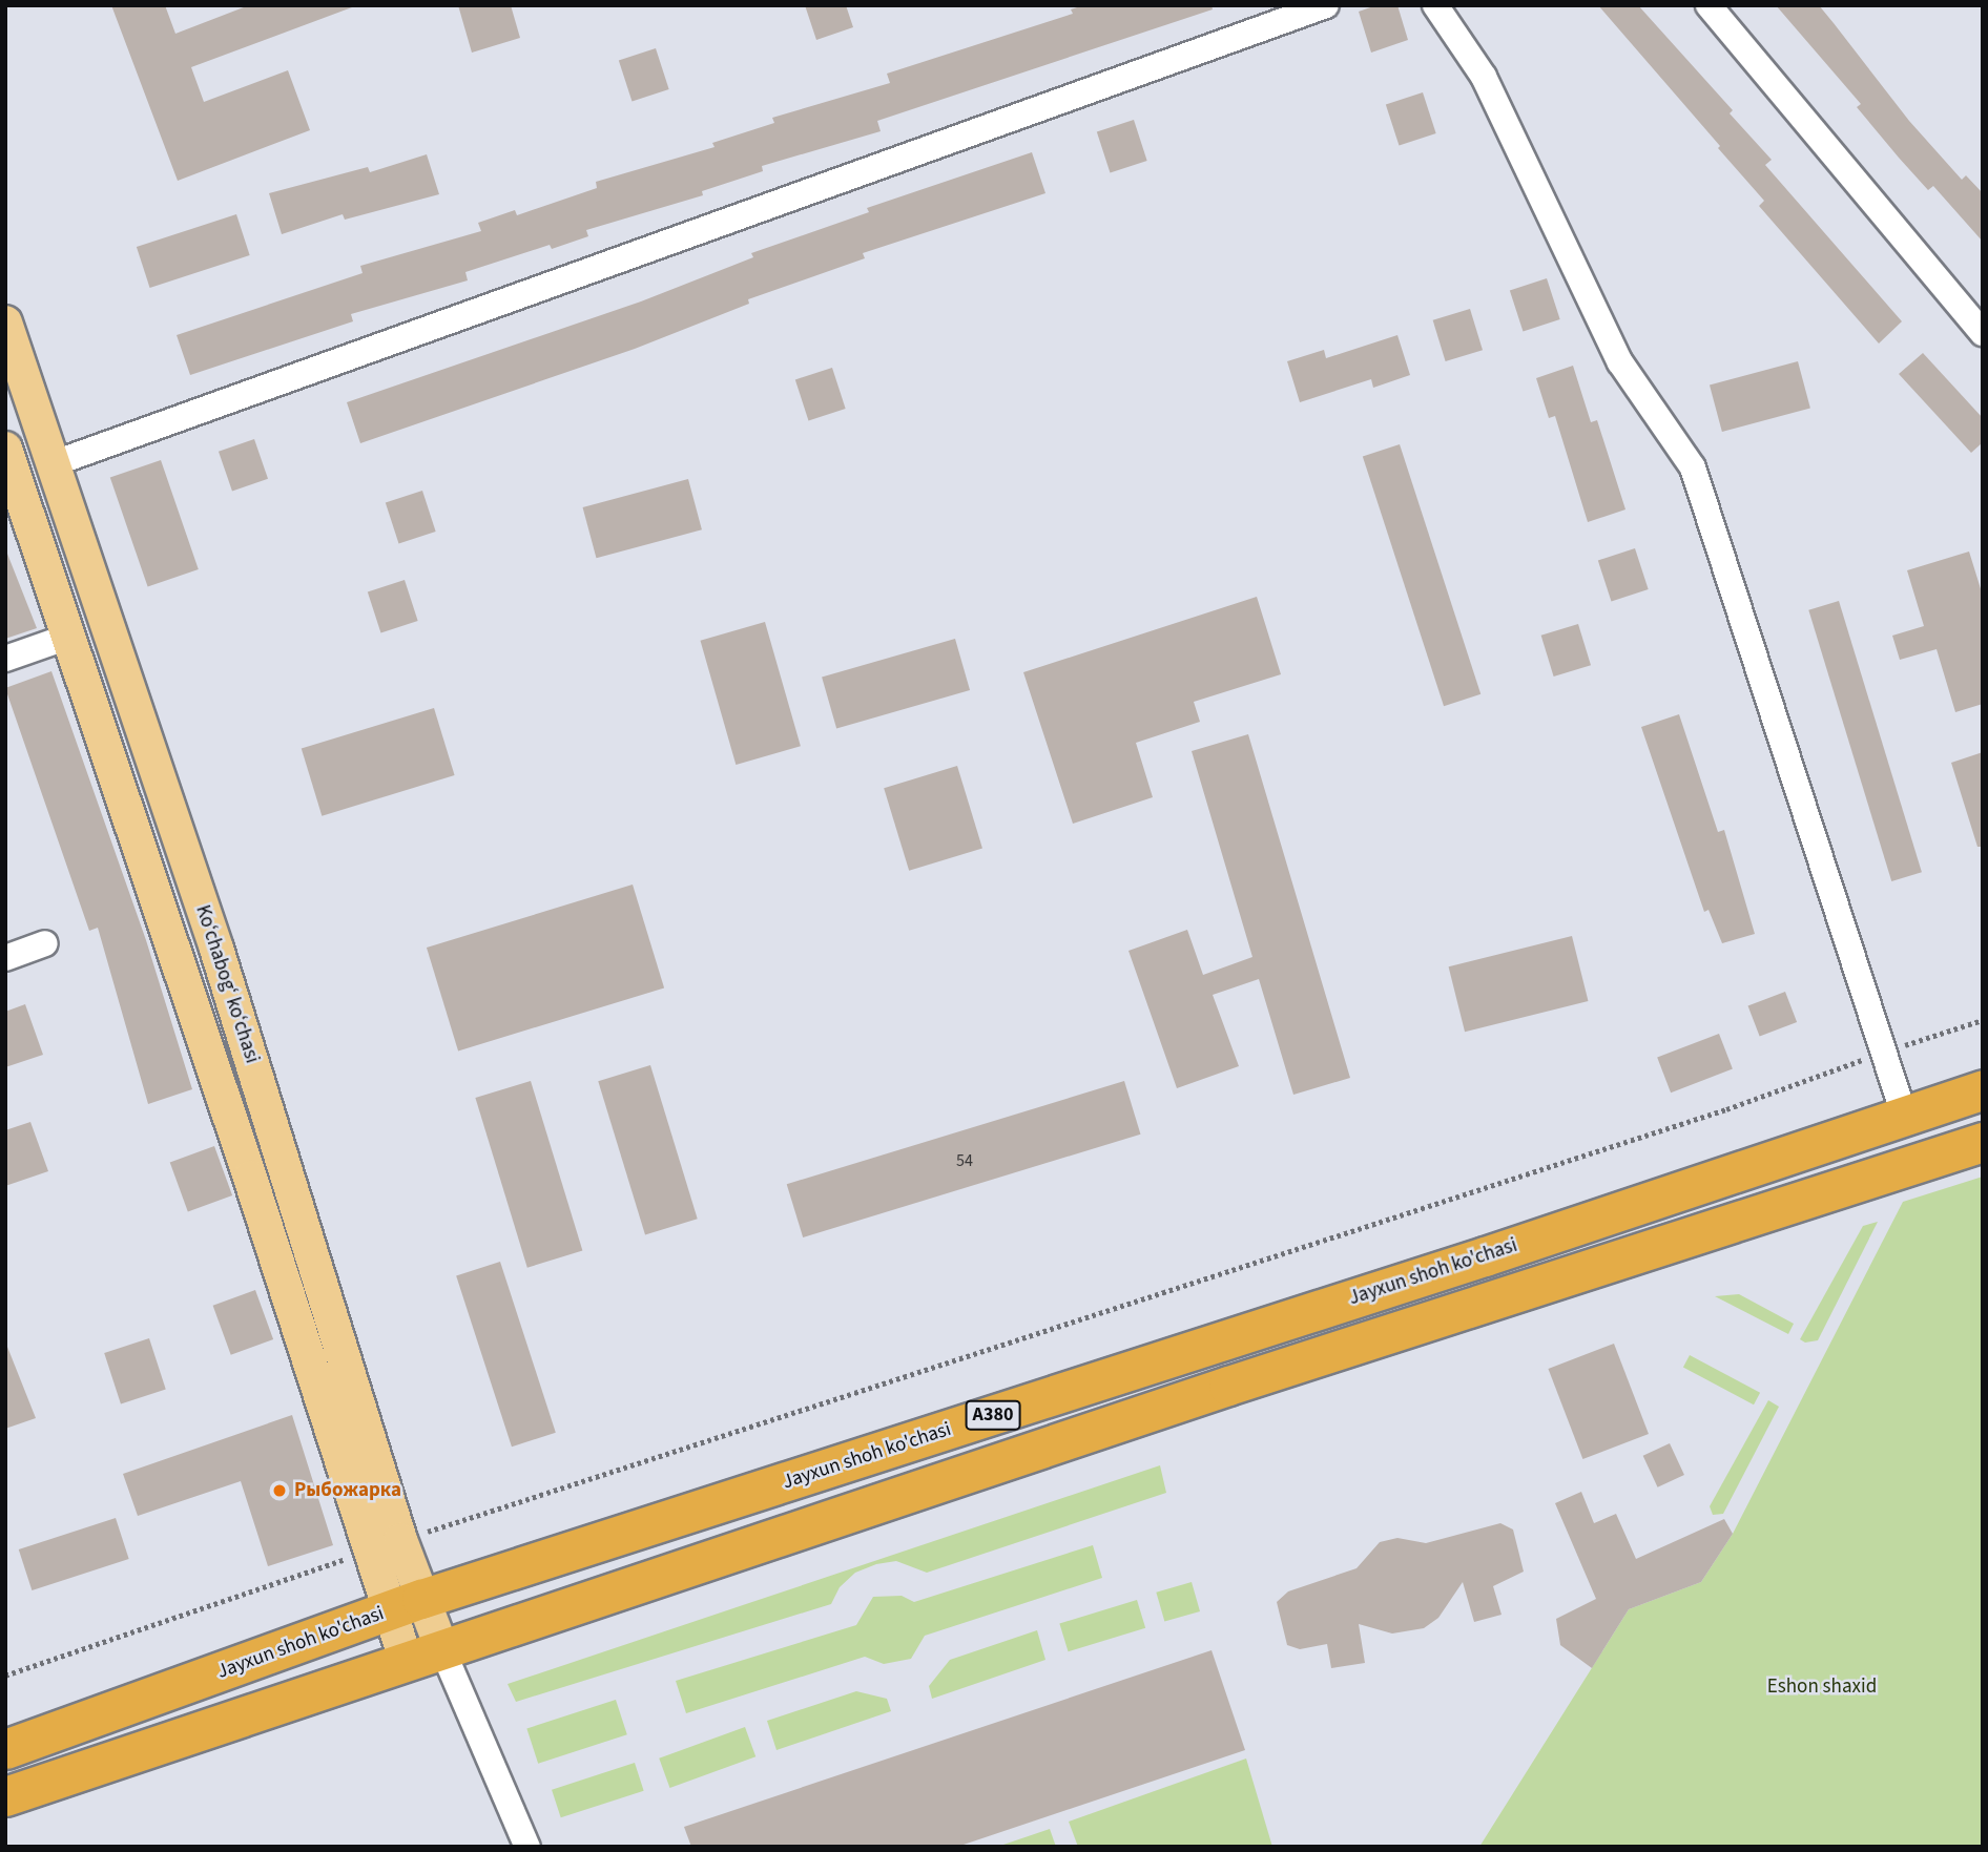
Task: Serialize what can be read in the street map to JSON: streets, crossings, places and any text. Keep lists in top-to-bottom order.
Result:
{
  "streets": {
    "highway": ["Jayxun shoh ko'chasi", "A380"],
    "main road": ["Ko‘chabog‘ ko‘chasi"]
  },
  "crossings": [
    ["Ko‘chabog‘ ko‘chasi", "Jayxun shoh ko'chasi"],
    ["Ko‘chabog‘ ko‘chasi", "A380"]
  ],
  "parks": ["Eshon shaxid"],
  "places": ["Рыбожарка"],
  "house_numbers": ["54"]
}
